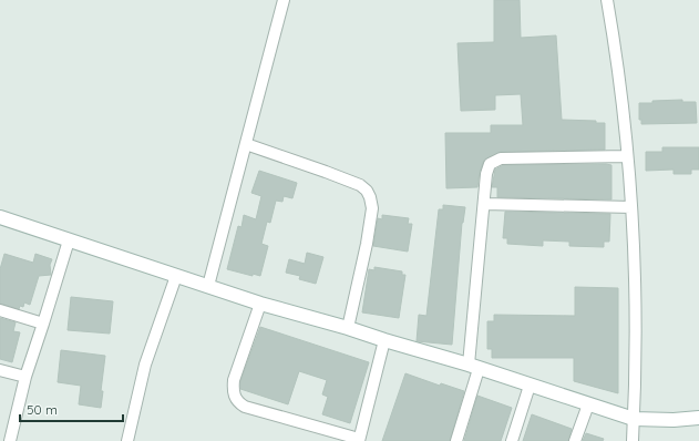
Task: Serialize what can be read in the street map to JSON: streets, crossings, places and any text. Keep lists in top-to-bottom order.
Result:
{
  "scale_bar": "50 m"
}
